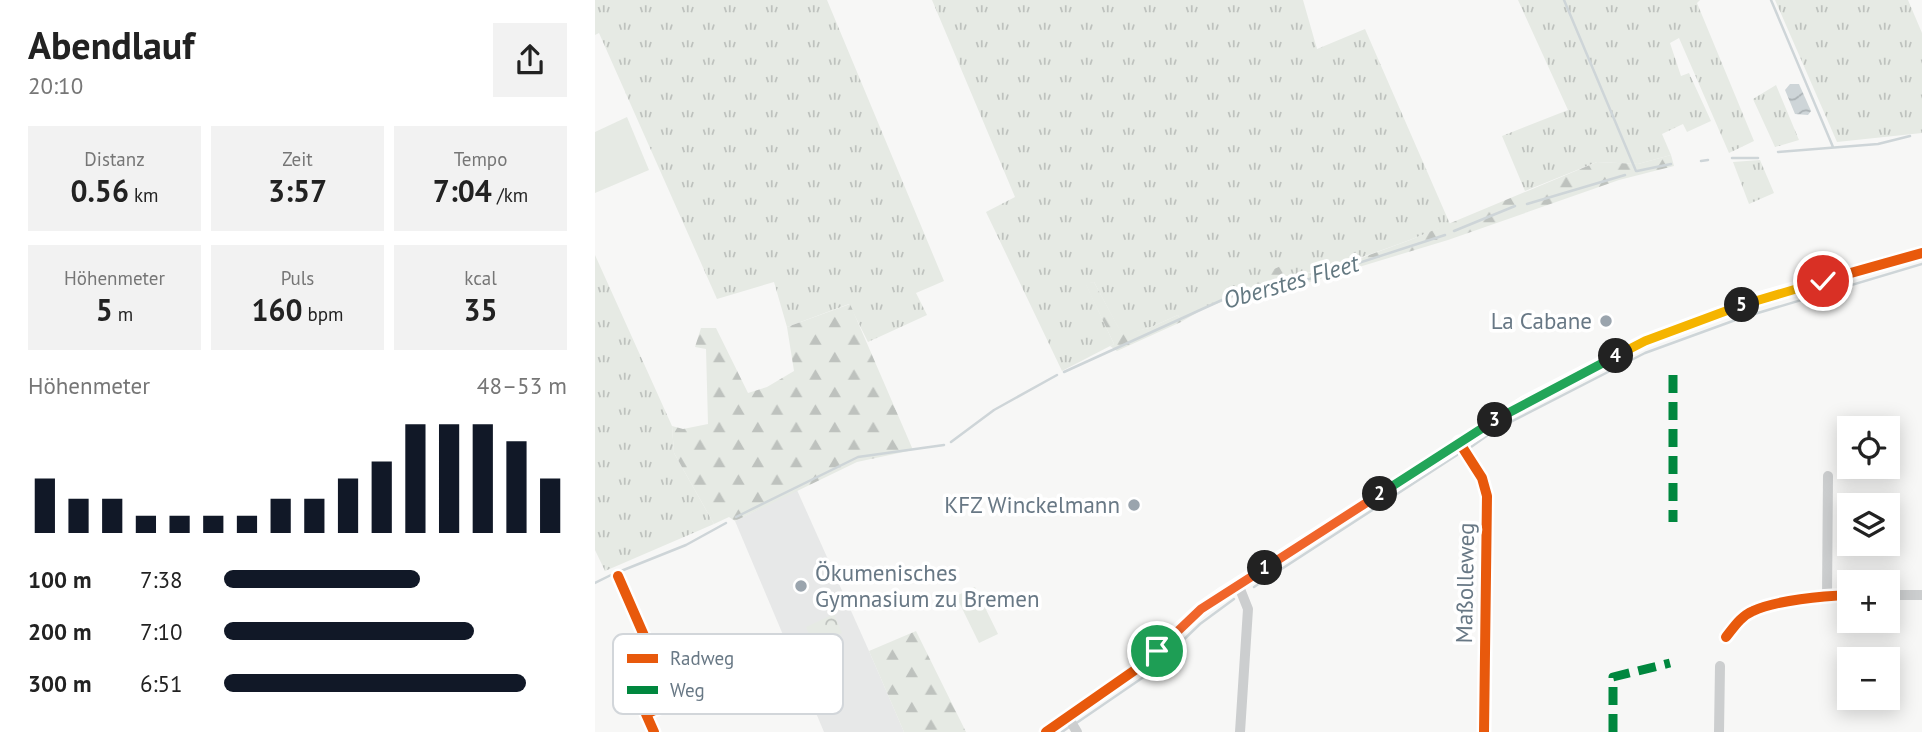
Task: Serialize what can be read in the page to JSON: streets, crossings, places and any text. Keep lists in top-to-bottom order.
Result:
{
  "streets": {
    "street": ["Maßolleweg"]
  },
  "water": ["Oberstes Fleet"],
  "places": ["La Cabane", "KFZ Winckelmann", "Ökumenisches Gymnasium zu Bremen"],
  "legend": ["Radweg", "Weg"],
  "page": {
    "heading": ["Abendlauf", "20:10"],
    "stats": [
      ["Distanz", "0.56 km"],
      ["Zeit", "3:57"],
      ["Tempo", "7:04 /km"],
      ["Höhenmeter", "5 m"],
      ["Puls", "160 bpm"],
      ["kcal", "35"]
    ],
    "pins": [
      "5",
      "4",
      "3",
      "2",
      "1"
    ],
    "chart": ["Höhenmeter", "48–53 m"],
    "map_buttons": ["+", "−"],
    "list": [
      {
        "name": "100 m",
        "note": "7:38"
      },
      {
        "name": "200 m",
        "note": "7:10"
      },
      {
        "name": "300 m",
        "note": "6:51"
      }
    ]
  }
}
